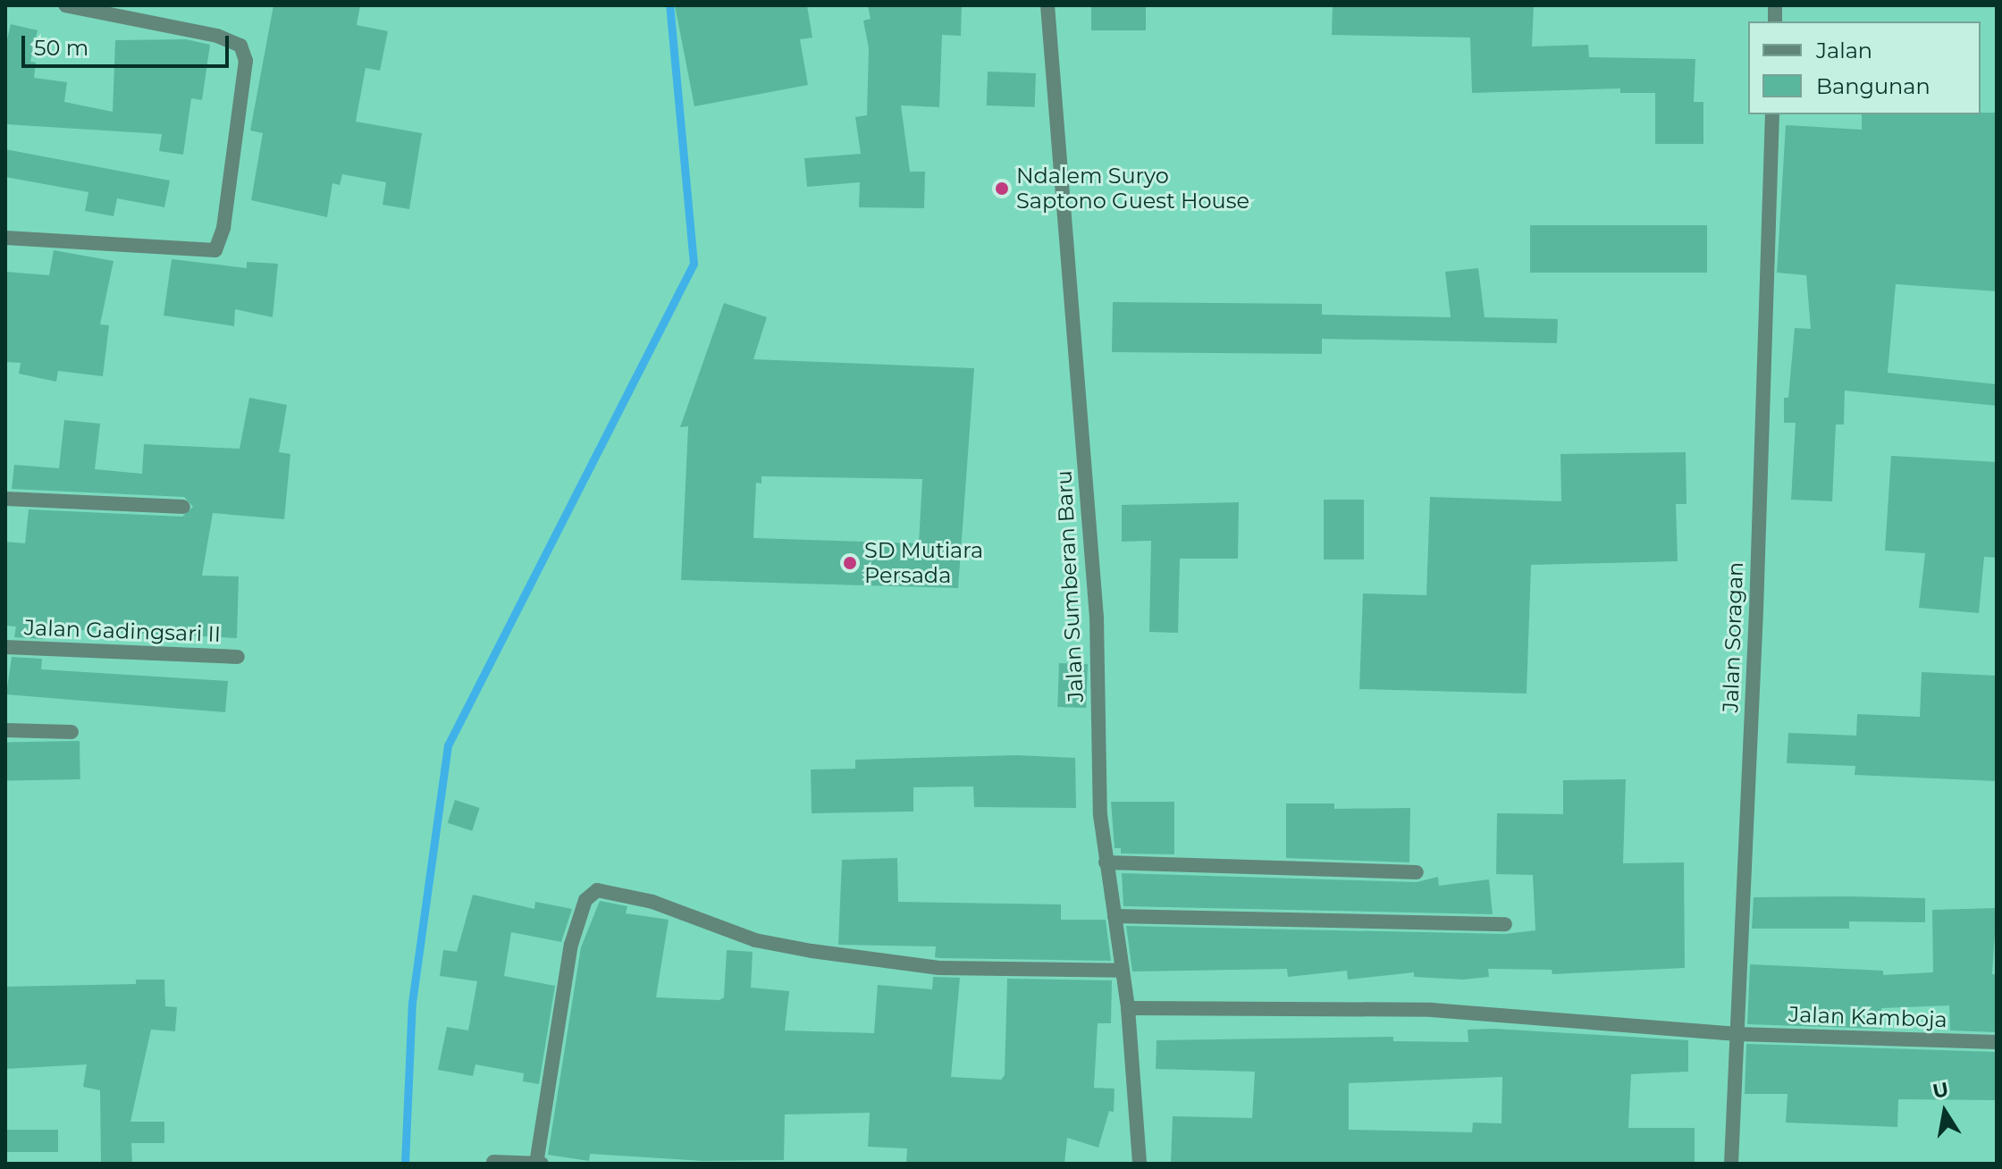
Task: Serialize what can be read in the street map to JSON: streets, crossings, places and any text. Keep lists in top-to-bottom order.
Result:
{
  "streets": {
    "street": [
      "Jalan Sumberan Baru",
      "Jalan Gadingsari II",
      "Jalan Soragan",
      "Jalan Kamboja"
    ]
  },
  "crossings": [
    ["Jalan Sumberan Baru", "Jalan Kamboja"],
    ["Jalan Soragan", "Jalan Kamboja"]
  ],
  "places": ["Ndalem Suryo Saptono Guest House", "SD Mutiara Persada"],
  "legend": ["Jalan", "Bangunan"],
  "scale_bar": "50 m",
  "north": "top"
}
